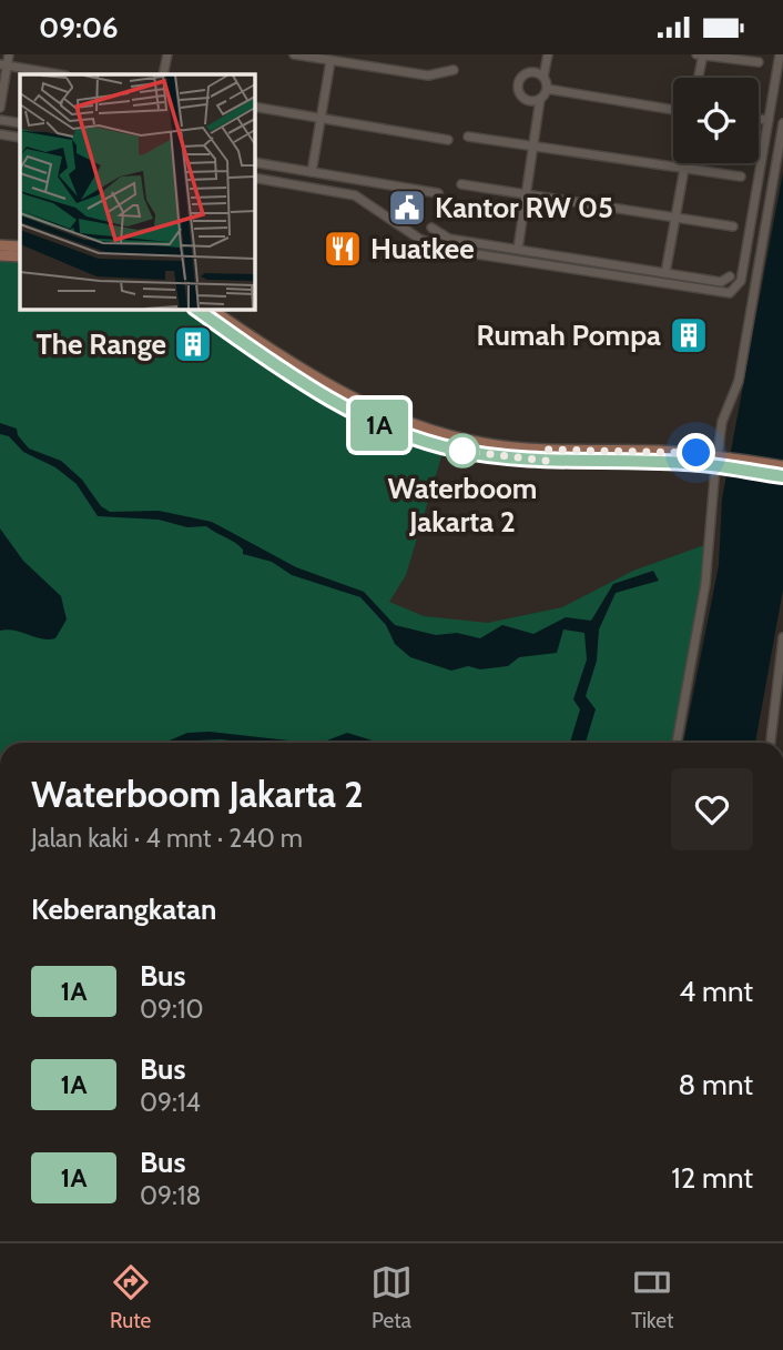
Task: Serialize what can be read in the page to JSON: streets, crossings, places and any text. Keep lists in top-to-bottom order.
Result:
{
  "places": {
    "public building": ["Kantor RW 05"],
    "restaurant": ["Huatkee"],
    "building": ["Rumah Pompa", "The Range"],
    "other": ["Waterboom Jakarta 2"]
  },
  "lines": ["bus line 1A"],
  "page": {
    "status": "09:06",
    "on_map": "1A",
    "heading": [
      ["Waterboom Jakarta 2", "Jalan kaki · 4 mnt · 240 m"],
      "Keberangkatan"
    ],
    "list": [
      {
        "mark": "1A",
        "name": "Bus",
        "note": "09:10",
        "value": "4 mnt"
      },
      {
        "mark": "1A",
        "name": "Bus",
        "note": "09:14",
        "value": "8 mnt"
      },
      {
        "mark": "1A",
        "name": "Bus",
        "note": "09:18",
        "value": "12 mnt"
      }
    ],
    "tabs": ["Rute", "Peta", "Tiket"]
  }
}
